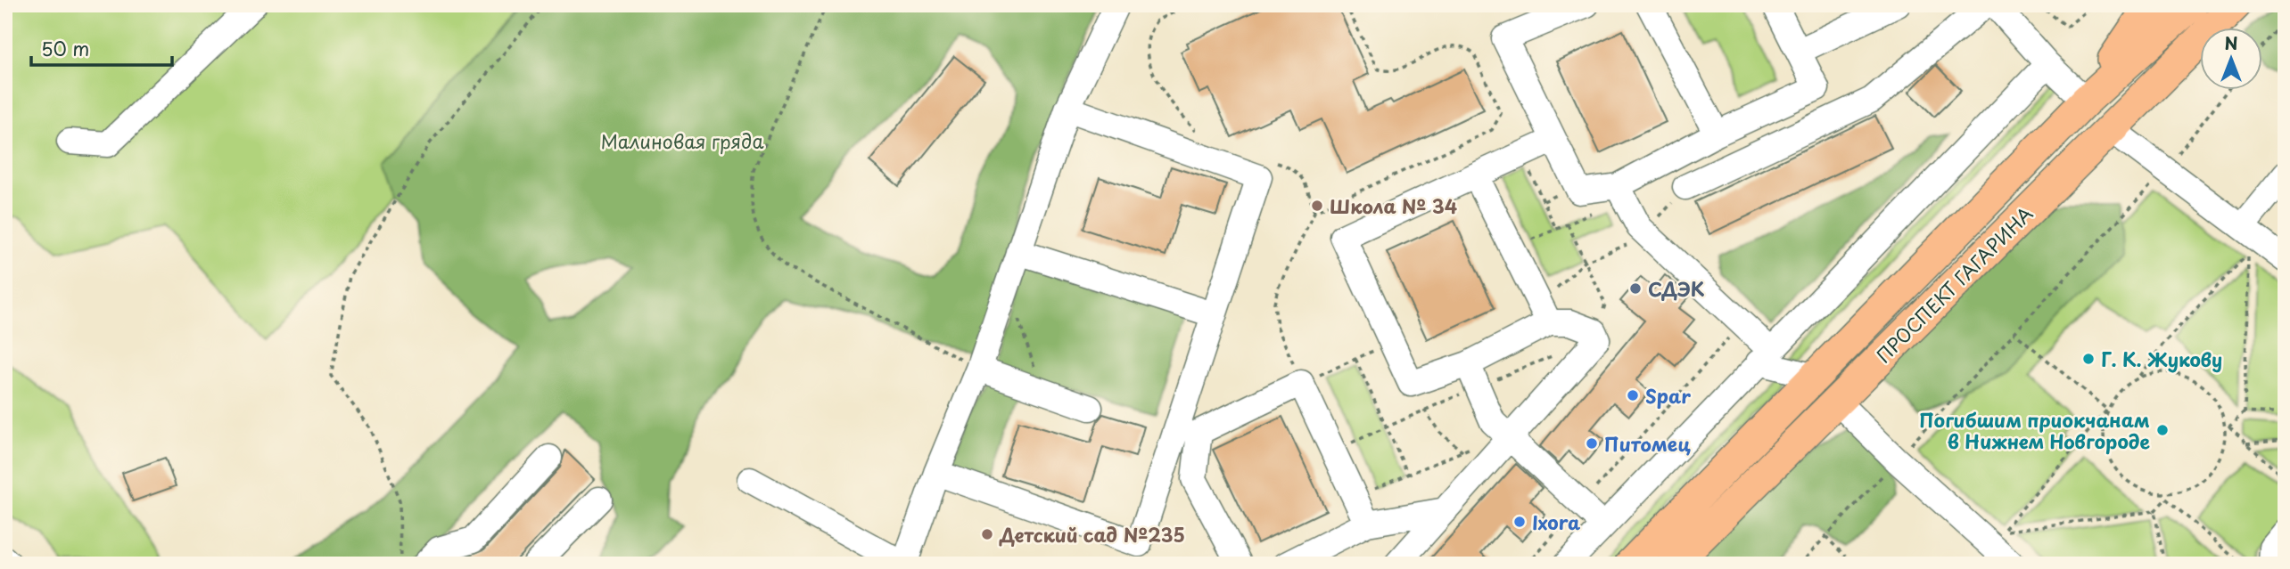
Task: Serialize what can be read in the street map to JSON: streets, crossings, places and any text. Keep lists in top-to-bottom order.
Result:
{
  "streets": {
    "main road": ["ПРОСПЕКТ ГАГАРИНА"]
  },
  "parks": ["Малиновая гряда"],
  "places": [
    "Школа № 34",
    "СДЭК",
    "Г. К. Жукову",
    "Spar",
    "Погибшим приокчанам в Нижнем Новгороде",
    "Питомец",
    "Ixora",
    "Детский сад №235"
  ],
  "scale_bar": "50 m",
  "north": "top"
}
